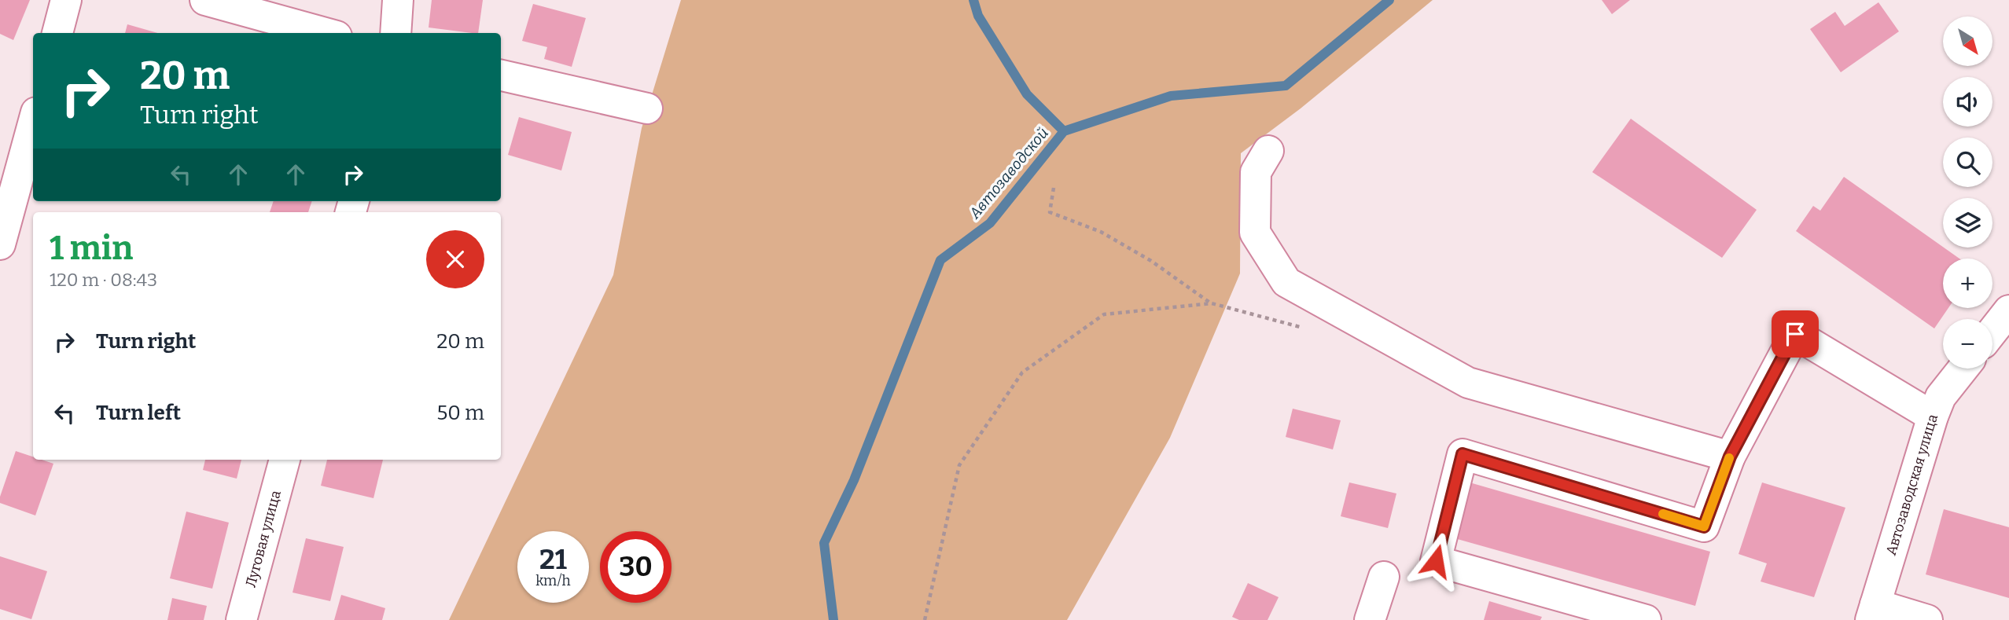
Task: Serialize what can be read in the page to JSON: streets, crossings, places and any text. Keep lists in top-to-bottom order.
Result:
{
  "streets": {
    "street": ["Автозаводская улица", "Луговая улица"]
  },
  "water": ["Автозаводской"],
  "north": "bottom right",
  "page": {
    "map_buttons": ["+", "−"],
    "turn": ["20 m", "Turn right"],
    "heading": ["1 min", "120 m · 08:43"],
    "list": [
      {
        "name": "Turn right",
        "value": "20 m"
      },
      {
        "name": "Turn left",
        "value": "50 m"
      }
    ],
    "speed": "21 km/h",
    "limit": "30"
  }
}
